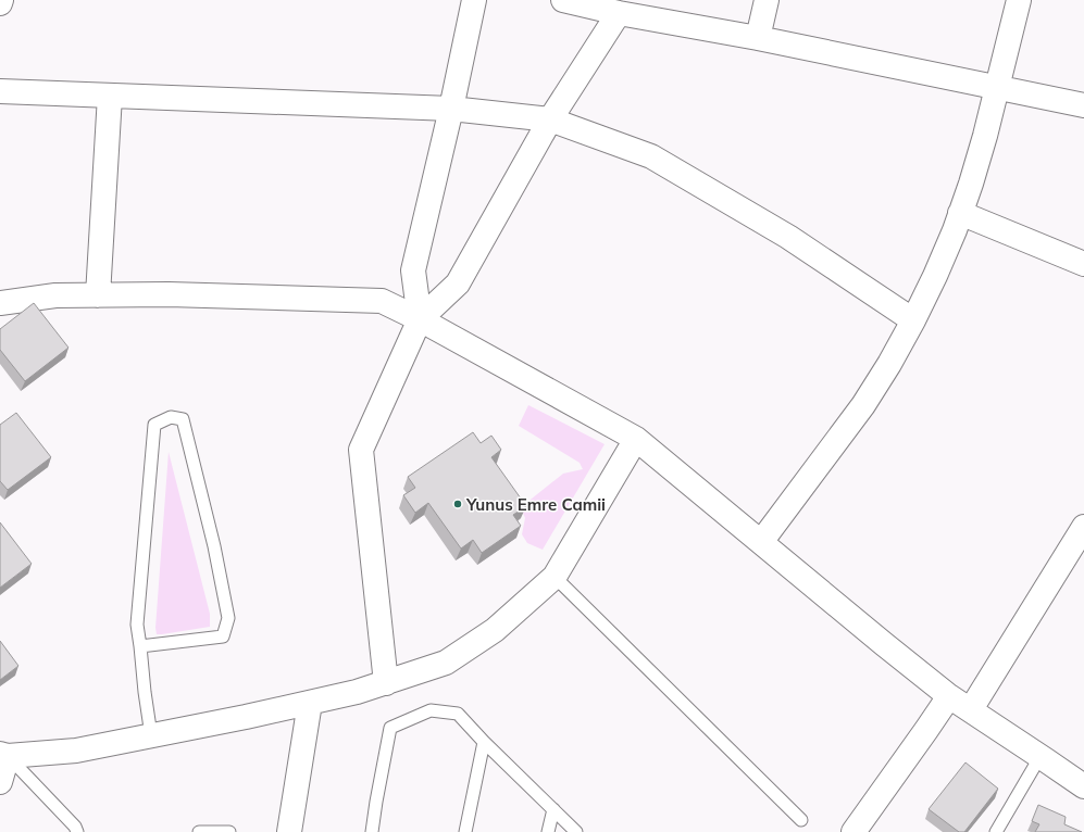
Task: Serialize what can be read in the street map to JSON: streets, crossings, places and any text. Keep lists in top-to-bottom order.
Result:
{
  "places": ["Yunus Emre Camii"]
}
